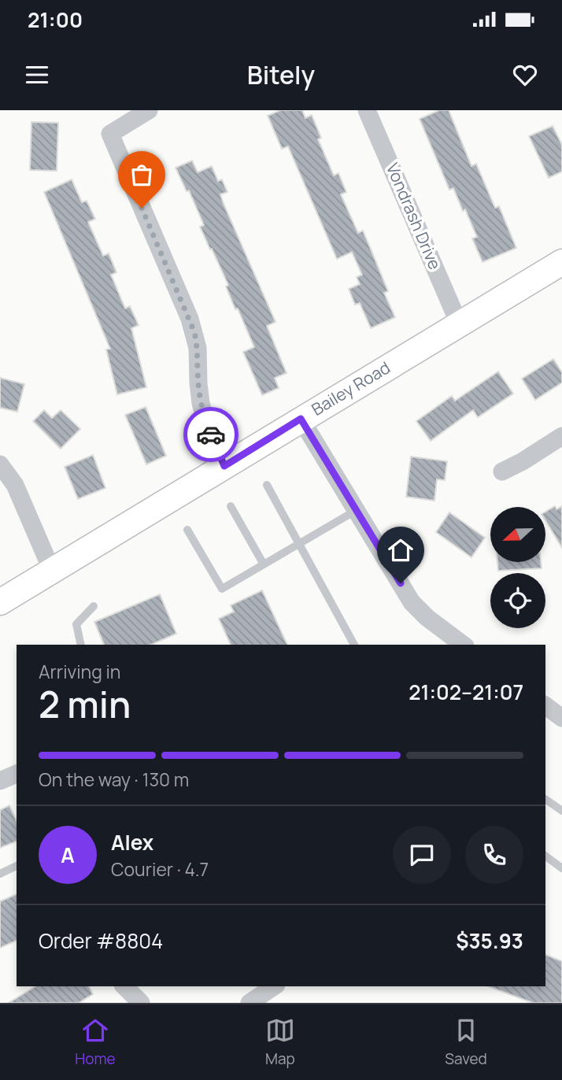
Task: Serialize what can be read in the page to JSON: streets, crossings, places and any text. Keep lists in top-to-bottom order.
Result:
{
  "streets": {
    "street": ["Vondrash Drive", "Bailey Road"]
  },
  "crossings": [
    ["Vondrash Drive", "Bailey Road"]
  ],
  "north": "left",
  "page": {
    "status": "21:00",
    "header": "Bitely",
    "heading": ["2 min", "Arriving in", "21:02–21:07"],
    "panel": [
      "Alex",
      "Courier · 4.7",
      "Order #8804",
      "$35.93"
    ],
    "bar": "On the way · 130 m",
    "round": "A",
    "tabs": ["Home", "Map", "Saved"]
  }
}
